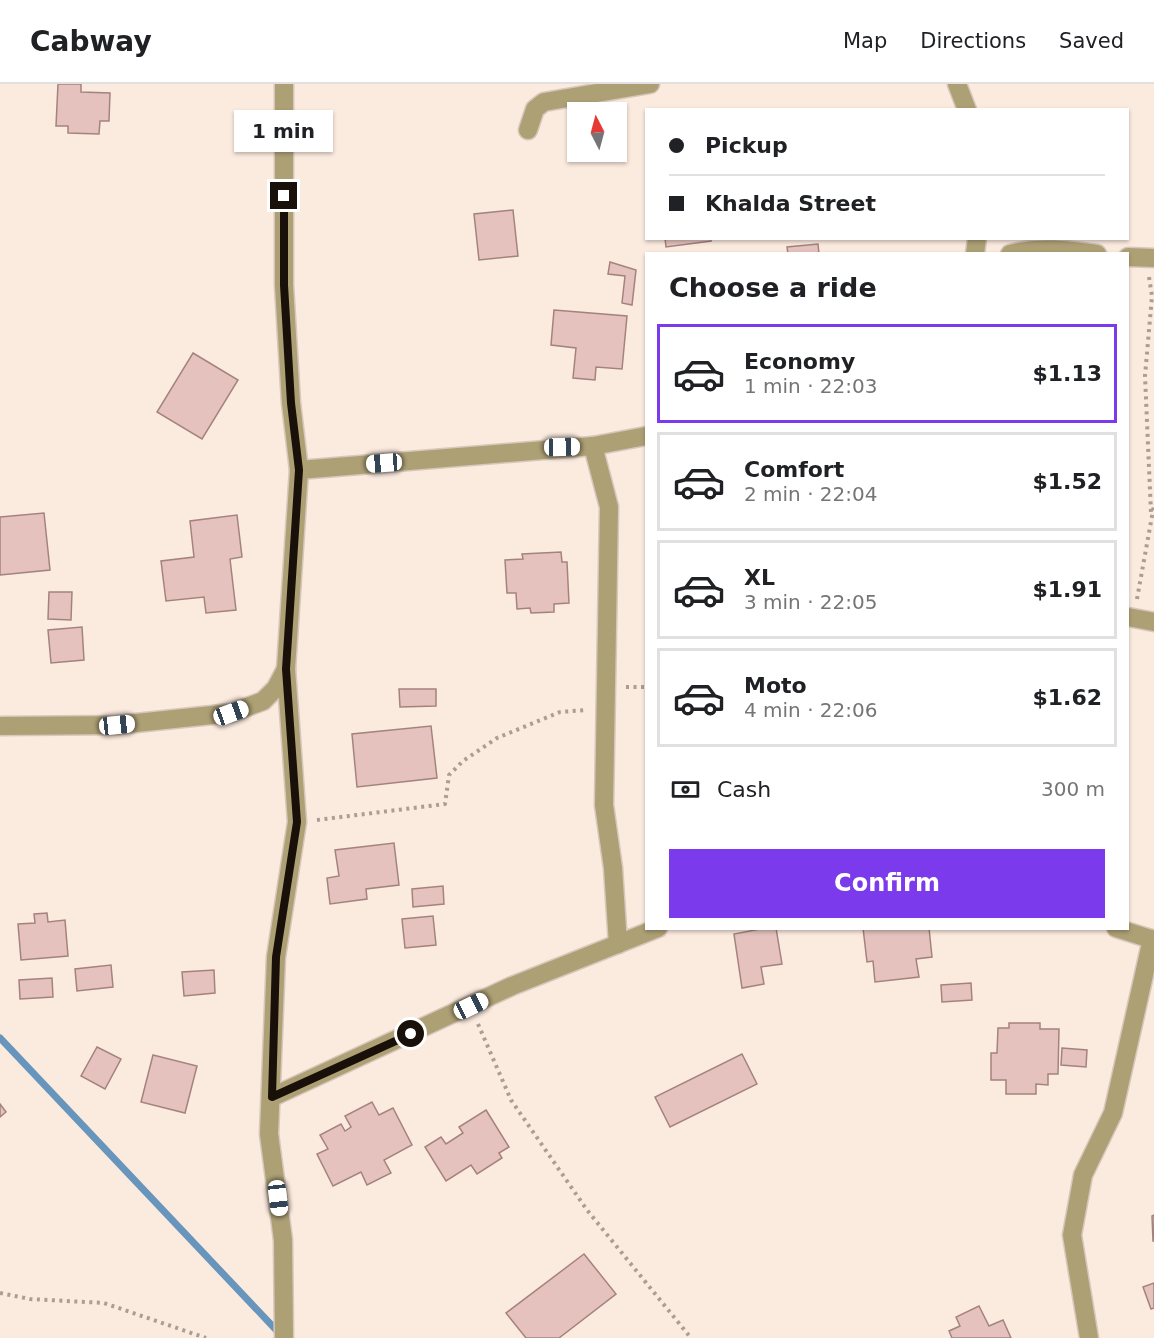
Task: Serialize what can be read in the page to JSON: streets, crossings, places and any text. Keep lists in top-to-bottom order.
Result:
{
  "north": "top",
  "page": {
    "header": "Cabway",
    "nav": ["Map", "Directions", "Saved"],
    "banner": ["Pickup", "Khalda Street"],
    "bubble": "1 min",
    "heading": "Choose a ride",
    "list": [
      {
        "name": "Economy",
        "note": "1 min · 22:03",
        "value": "$1.13"
      },
      {
        "name": "Comfort",
        "note": "2 min · 22:04",
        "value": "$1.52"
      },
      {
        "name": "XL",
        "note": "3 min · 22:05",
        "value": "$1.91"
      },
      {
        "name": "Moto",
        "note": "4 min · 22:06",
        "value": "$1.62"
      }
    ],
    "pay": ["Cash", "300 m"],
    "buttons": "Confirm"
  }
}
